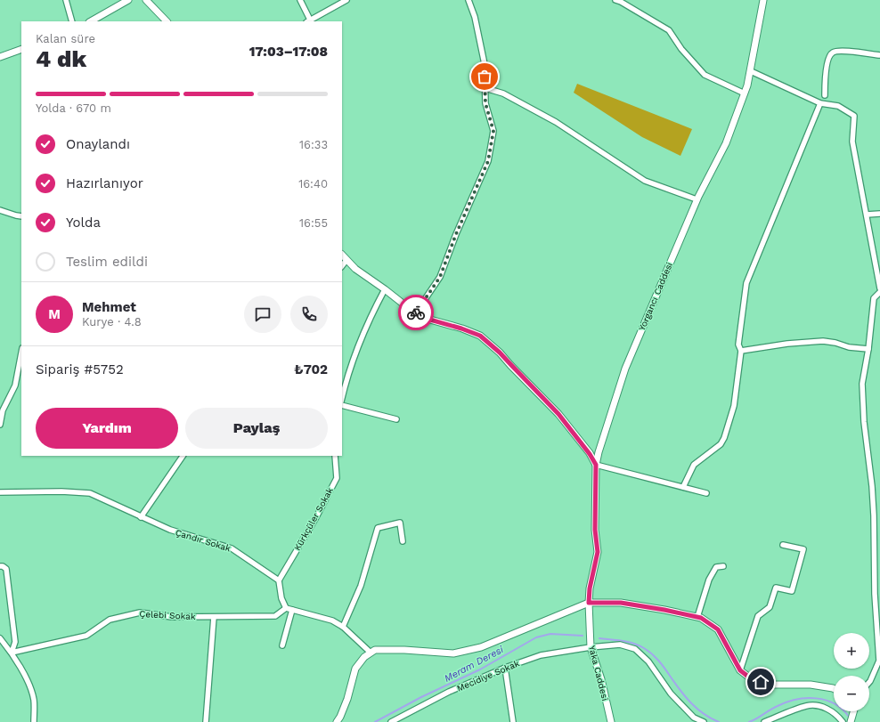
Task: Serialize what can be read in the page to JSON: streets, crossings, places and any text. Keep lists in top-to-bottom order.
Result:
{
  "streets": {
    "street": [
      "Yorgancı Caddesi",
      "Kürkçüler Sokak",
      "Çandır Sokak",
      "Çelebi Sokak",
      "Yaka Caddesi",
      "Mecidiye Sokak"
    ]
  },
  "crossings": [
    ["Yorgancı Caddesi", "Yaka Caddesi"],
    ["Kürkçüler Sokak", "Çandır Sokak"],
    ["Yaka Caddesi", "Mecidiye Sokak"]
  ],
  "water": ["Meram Deresi"],
  "page": {
    "heading": ["4 dk", "Kalan süre", "17:03–17:08"],
    "panel": [
      "Mehmet",
      "Kurye · 4.8",
      "Sipariş #5752",
      "₺702"
    ],
    "bar": "Yolda · 670 m",
    "list": [
      ["Onaylandı", "16:33"],
      ["Hazırlanıyor", "16:40"],
      ["Yolda", "16:55"],
      "Teslim edildi"
    ],
    "round": "M",
    "buttons": ["Yardım", "Paylaş"],
    "map_buttons": ["+", "−"]
  }
}
